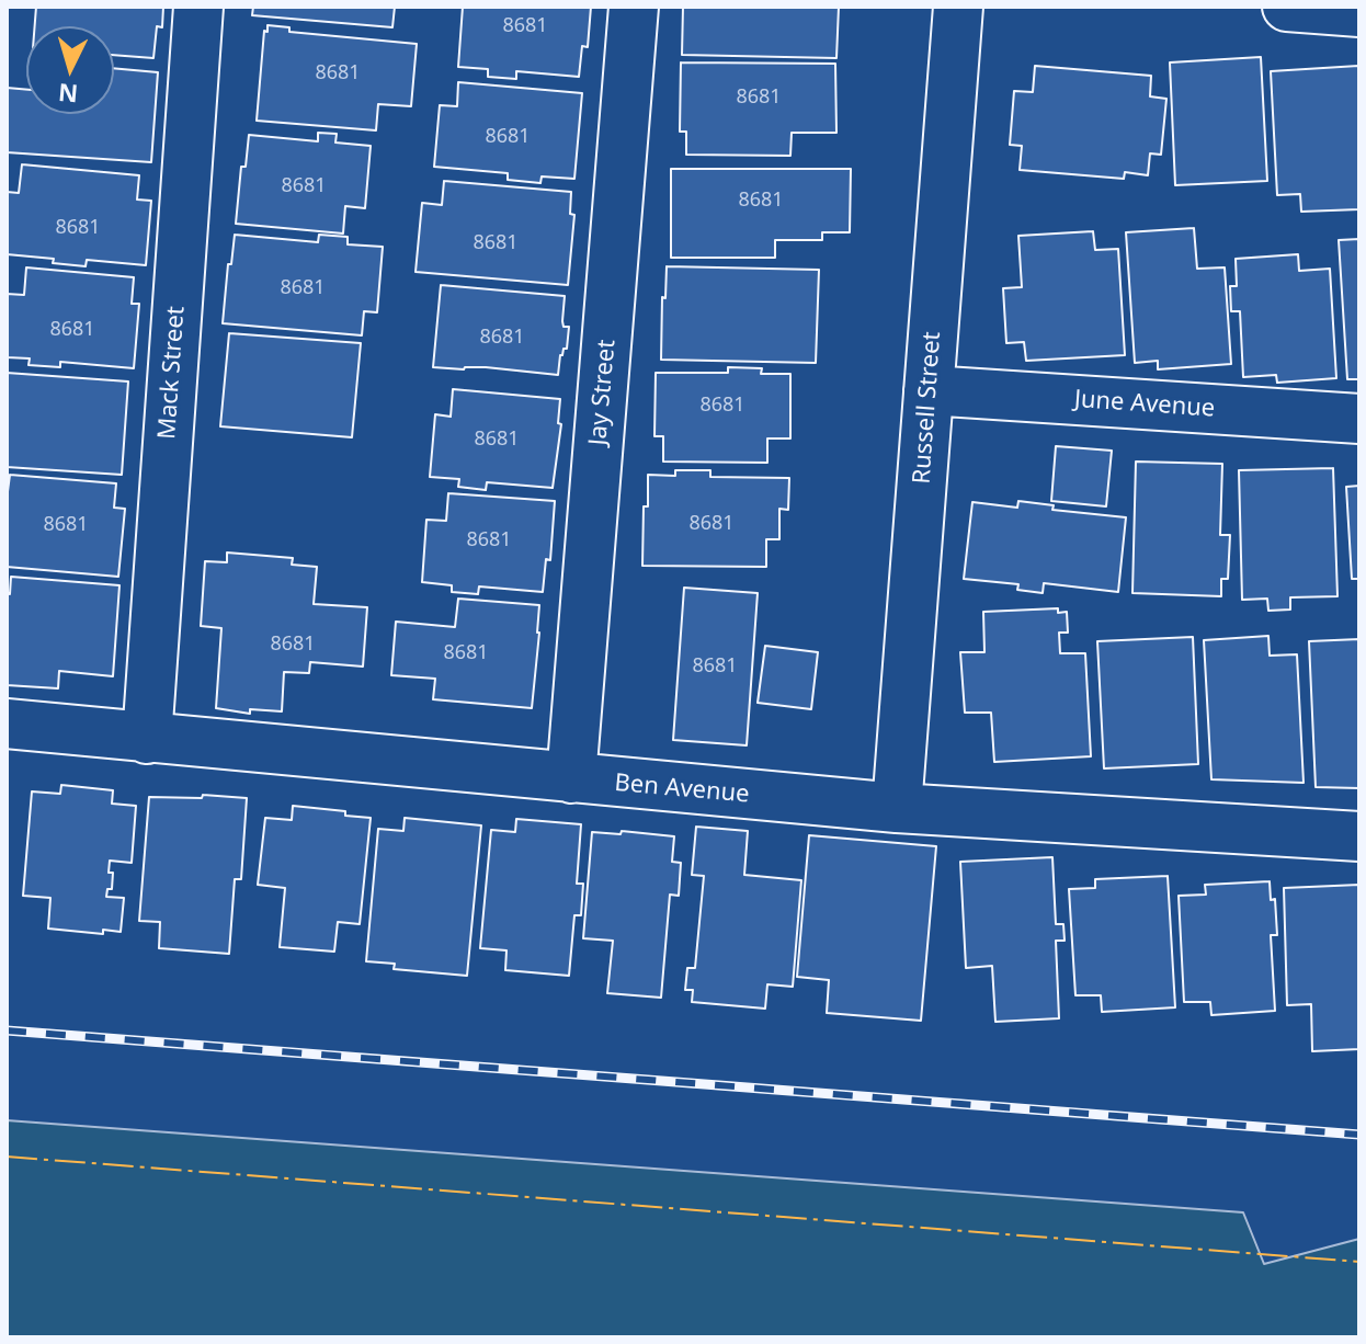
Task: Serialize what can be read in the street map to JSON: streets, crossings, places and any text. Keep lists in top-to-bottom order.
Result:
{
  "streets": {
    "street": [
      "Mack Street",
      "Jay Street",
      "June Avenue",
      "Russell Street",
      "Ben Avenue"
    ]
  },
  "crossings": [
    ["Mack Street", "Ben Avenue"],
    ["Jay Street", "Ben Avenue"],
    ["June Avenue", "Russell Street"],
    ["Russell Street", "Ben Avenue"]
  ],
  "house_numbers": [
    "8681",
    "8681",
    "8681",
    "8681",
    "8681",
    "8681",
    "8681",
    "8681",
    "8681",
    "8681",
    "8681",
    "8681",
    "8681",
    "8681",
    "8681",
    "8681",
    "8681",
    "8681",
    "8681"
  ],
  "north": "bottom"
}
